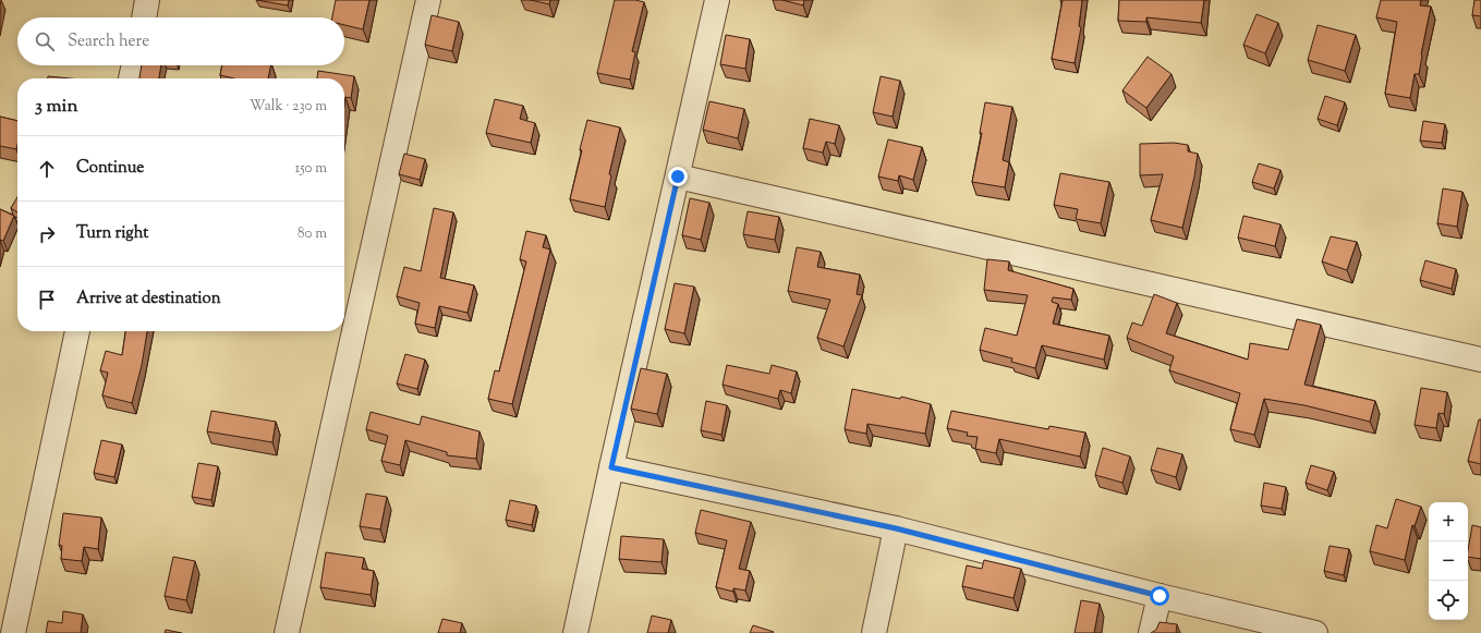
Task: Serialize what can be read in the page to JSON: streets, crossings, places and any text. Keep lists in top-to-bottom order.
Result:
{
  "page": {
    "search": "Search here",
    "heading": ["3 min", "Walk · 230 m"],
    "list": [
      ["Continue", "150 m"],
      ["Turn right", "80 m"],
      "Arrive at destination"
    ],
    "map_buttons": ["+", "−"]
  }
}
